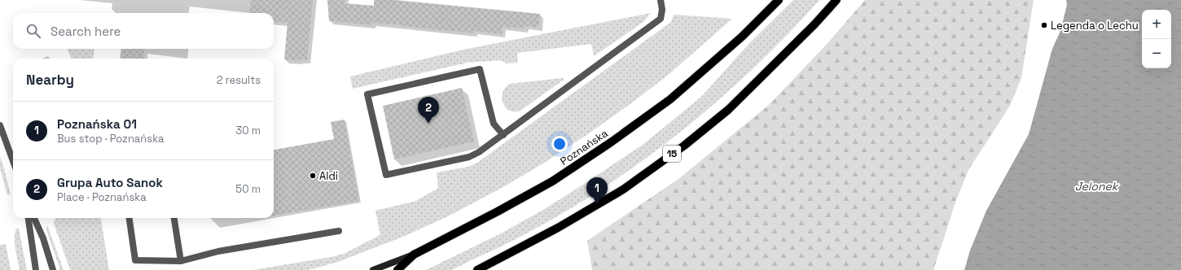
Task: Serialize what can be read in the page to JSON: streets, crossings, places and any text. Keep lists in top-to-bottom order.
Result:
{
  "streets": {
    "main road": ["Poznańska", "15"]
  },
  "water": ["Jelonek"],
  "places": ["Legenda o Lechu", "Aldi"],
  "page": {
    "map_buttons": ["+", "−"],
    "search": "Search here",
    "heading": ["Nearby", "2 results"],
    "pins": ["2", "1"],
    "list": [
      {
        "mark": "1",
        "name": "Poznańska 01",
        "note": "Bus stop · Poznańska",
        "value": "30 m"
      },
      {
        "mark": "2",
        "name": "Grupa Auto Sanok",
        "note": "Place · Poznańska",
        "value": "50 m"
      }
    ]
  }
}
